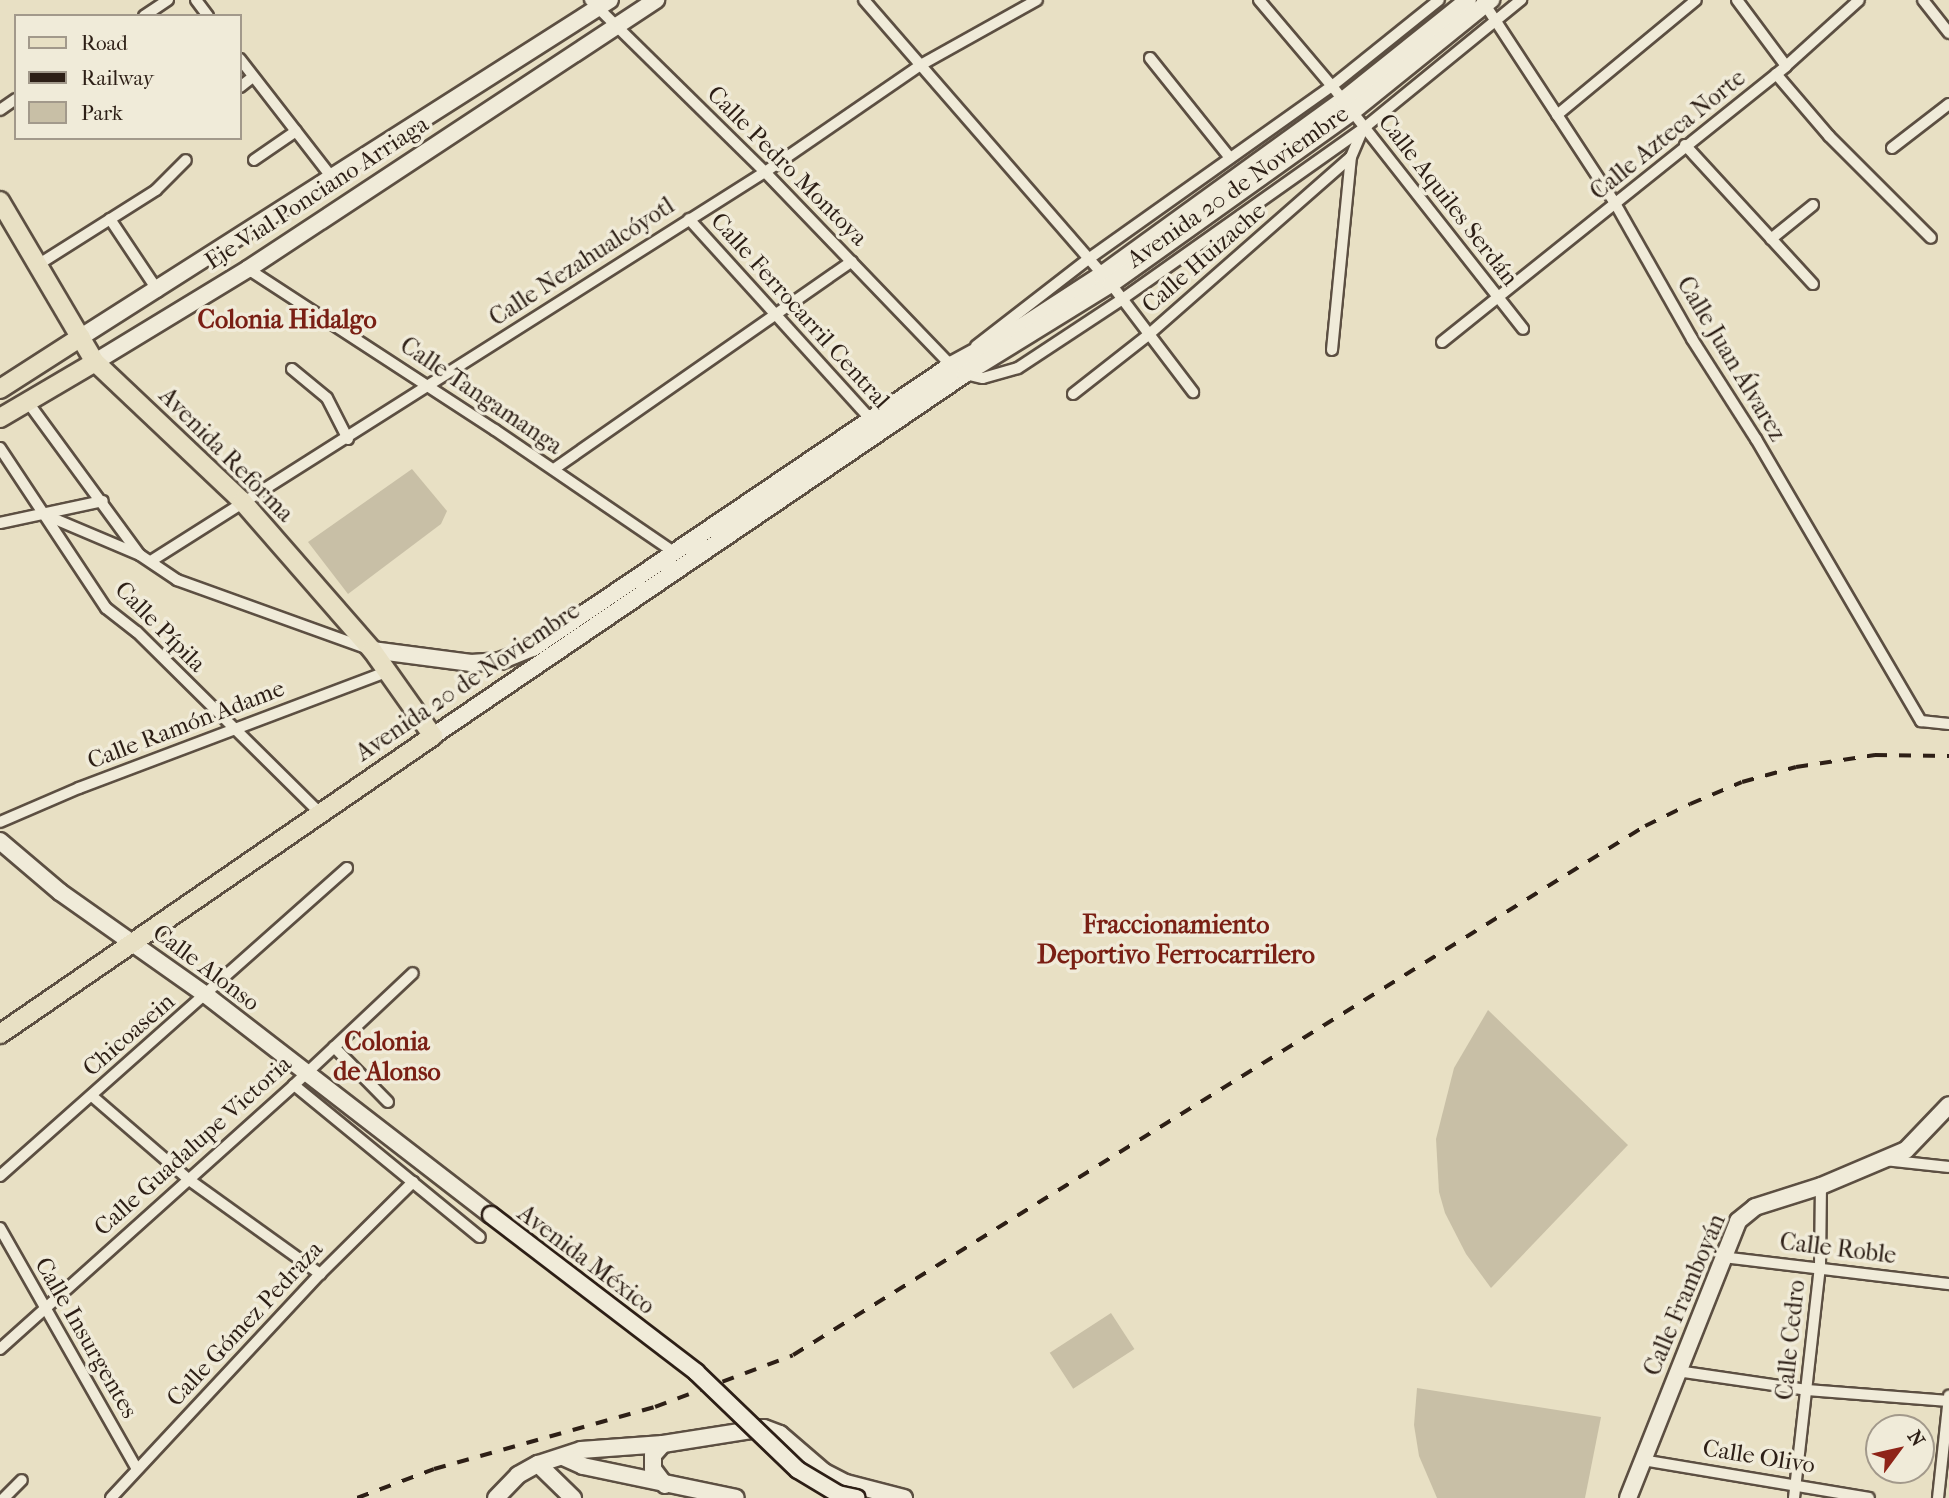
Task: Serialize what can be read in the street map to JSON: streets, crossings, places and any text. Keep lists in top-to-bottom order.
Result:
{
  "streets": {
    "main road": [
      "Avenida 20 de Noviembre",
      "Eje Vial Ponciano Arriaga",
      "Avenida Reforma",
      "Calle Alonso",
      "Avenida México",
      "Calle Framboyán"
    ],
    "street": [
      "Calle Azteca Norte",
      "Calle Pedro Montoya",
      "Calle Aquiles Serdán",
      "Calle Huizache",
      "Calle Nezahualcóyotl",
      "Calle Ferrocarril Central",
      "Calle Juan Álvarez",
      "Calle Tangamanga",
      "Calle Pípila",
      "Calle Ramón Adame",
      "Chicoasein",
      "Calle Guadalupe Victoria",
      "Calle Roble",
      "Calle Gómez Pedraza",
      "Calle Insurgentes",
      "Calle Cedro",
      "Calle Olivo"
    ]
  },
  "crossings": [
    ["Calle Azteca Norte", "Calle Aquiles Serdán"],
    ["Calle Azteca Norte", "Calle Juan Álvarez"],
    ["Calle Pedro Montoya", "Avenida 20 de Noviembre"],
    ["Calle Pedro Montoya", "Eje Vial Ponciano Arriaga"],
    ["Calle Pedro Montoya", "Calle Nezahualcóyotl"],
    ["Avenida 20 de Noviembre", "Calle Aquiles Serdán"],
    ["Avenida 20 de Noviembre", "Calle Ferrocarril Central"],
    ["Avenida 20 de Noviembre", "Calle Juan Álvarez"],
    ["Avenida 20 de Noviembre", "Calle Tangamanga"],
    ["Avenida 20 de Noviembre", "Avenida Reforma"],
    ["Avenida 20 de Noviembre", "Calle Pípila"],
    ["Avenida 20 de Noviembre", "Calle Alonso"],
    ["Eje Vial Ponciano Arriaga", "Calle Tangamanga"],
    ["Eje Vial Ponciano Arriaga", "Avenida Reforma"],
    ["Calle Nezahualcóyotl", "Calle Ferrocarril Central"],
    ["Calle Nezahualcóyotl", "Calle Tangamanga"],
    ["Calle Nezahualcóyotl", "Avenida Reforma"],
    ["Avenida Reforma", "Calle Ramón Adame"],
    ["Calle Pípila", "Calle Ramón Adame"],
    ["Calle Alonso", "Chicoasein"],
    ["Calle Alonso", "Calle Guadalupe Victoria"],
    ["Calle Alonso", "Avenida México"],
    ["Calle Guadalupe Victoria", "Calle Insurgentes"],
    ["Calle Roble", "Calle Framboyán"],
    ["Calle Roble", "Calle Cedro"],
    ["Calle Framboyán", "Calle Cedro"],
    ["Calle Framboyán", "Calle Olivo"],
    ["Calle Gómez Pedraza", "Calle Insurgentes"],
    ["Calle Cedro", "Calle Olivo"]
  ],
  "districts": ["Colonia Hidalgo", "Fraccionamiento Deportivo Ferrocarrilero", "Colonia de Alonso"],
  "legend": ["Road", "Railway", "Park"],
  "north": "top right"
}
